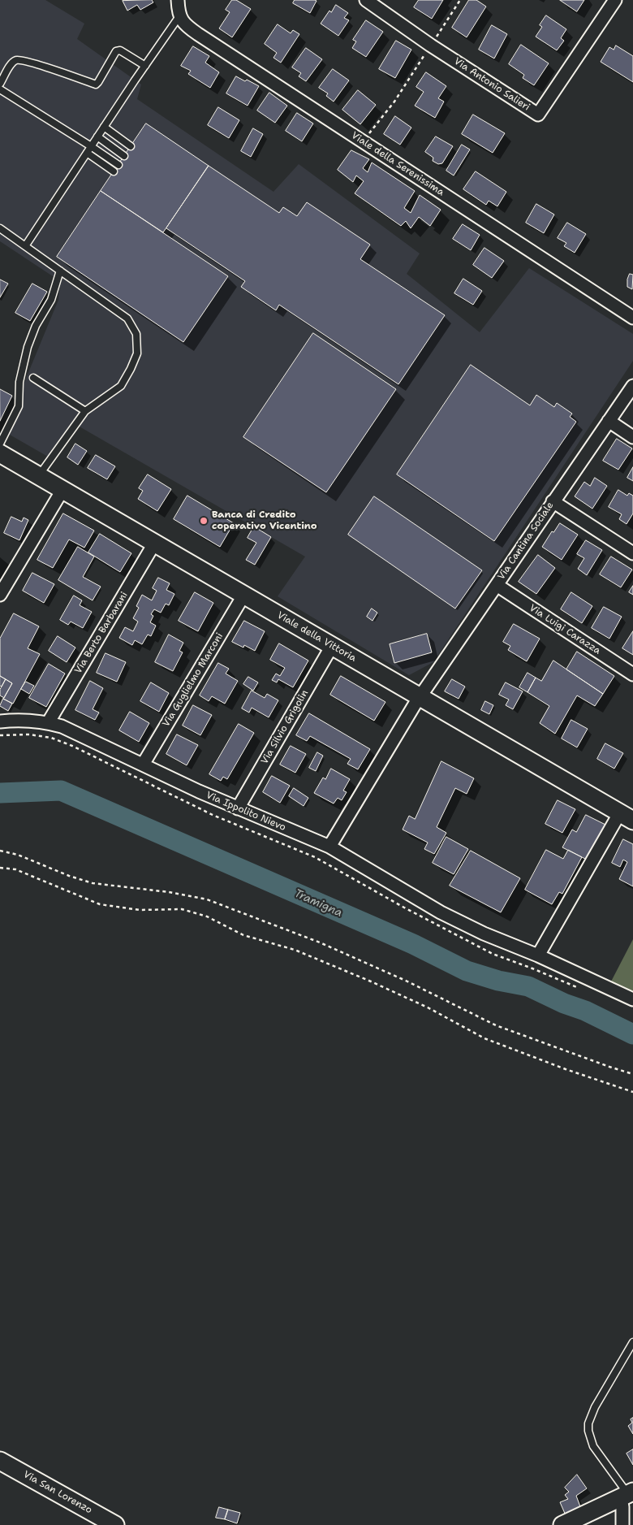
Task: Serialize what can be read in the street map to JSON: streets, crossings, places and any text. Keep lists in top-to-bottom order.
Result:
{
  "streets": {
    "street": [
      "Via Antonio Salieri",
      "Viale della Serenissima",
      "Via Cantina Sociale",
      "Via Luigi Carazza",
      "Via Berto Barbarani",
      "Viale della Vittoria",
      "Via Guglielmo Marconi",
      "Via Silvio Grigolin",
      "Via Ippolito Nievo",
      "Via San Lorenzo"
    ]
  },
  "crossings": [
    ["Via Cantina Sociale", "Via Luigi Carazza"],
    ["Via Cantina Sociale", "Viale della Vittoria"],
    ["Via Berto Barbarani", "Viale della Vittoria"],
    ["Via Berto Barbarani", "Via Ippolito Nievo"],
    ["Viale della Vittoria", "Via Guglielmo Marconi"],
    ["Viale della Vittoria", "Via Silvio Grigolin"],
    ["Via Guglielmo Marconi", "Via Ippolito Nievo"],
    ["Via Silvio Grigolin", "Via Ippolito Nievo"]
  ],
  "water": ["Tramigna"],
  "places": ["Banca di Credito coperativo Vicentino"]
}
